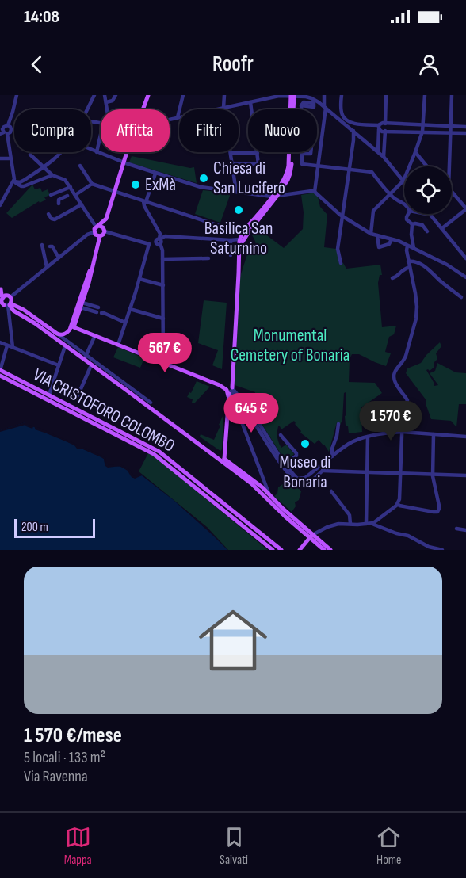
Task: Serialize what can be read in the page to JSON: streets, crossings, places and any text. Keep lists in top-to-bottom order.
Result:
{
  "streets": {
    "main road": ["VIA CRISTOFORO COLOMBO"]
  },
  "parks": ["Monumental Cemetery of Bonaria"],
  "places": [
    "Chiesa di San Lucifero",
    "ExMà",
    "Basilica San Saturnino",
    "Museo di Bonaria"
  ],
  "scale_bar": "200 m",
  "page": {
    "status": "14:08",
    "header": "Roofr",
    "chip": [
      "Compra",
      "Affitta",
      "Filtri",
      "Nuovo"
    ],
    "price": ["567 €", "645 €", "1 570 €"],
    "scale": "200 m",
    "list": [
      {
        "name": "1 570 €/mese",
        "note": "5 locali · 133 m² · Via Ravenna"
      }
    ],
    "tabs": ["Mappa", "Salvati", "Home"]
  }
}
